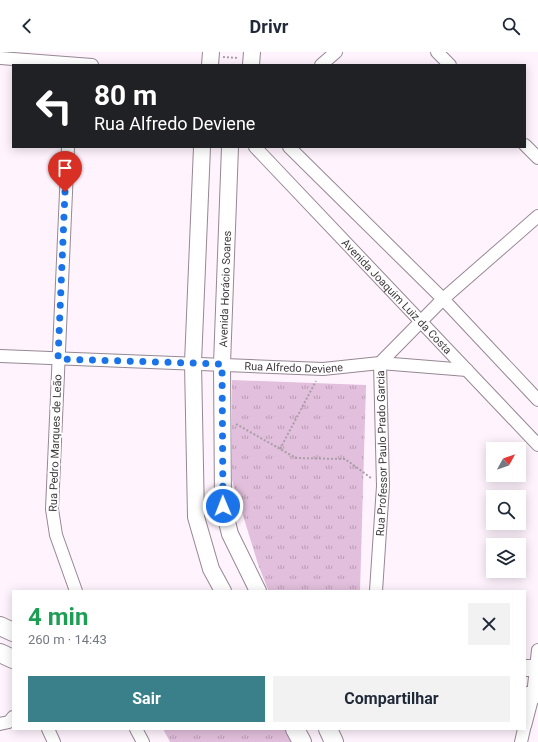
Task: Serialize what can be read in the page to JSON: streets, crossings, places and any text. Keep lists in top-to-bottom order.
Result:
{
  "streets": {
    "street": [
      "Avenida Horácio Soares",
      "Avenida Joaquim Luiz da Costa",
      "Rua Alfredo Deviene",
      "Rua Pedro Marques de Leão",
      "Rua Professor Paulo Prado Garcia"
    ]
  },
  "crossings": [
    ["Avenida Horácio Soares", "Rua Alfredo Deviene"],
    ["Avenida Joaquim Luiz da Costa", "Rua Alfredo Deviene"],
    ["Avenida Joaquim Luiz da Costa", "Rua Professor Paulo Prado Garcia"],
    ["Rua Alfredo Deviene", "Rua Pedro Marques de Leão"],
    ["Rua Alfredo Deviene", "Rua Professor Paulo Prado Garcia"]
  ],
  "north": "top right",
  "page": {
    "header": "Drivr",
    "turn": ["80 m", "Rua Alfredo Deviene"],
    "heading": ["4 min", "260 m · 14:43"],
    "buttons": ["Sair", "Compartilhar"]
  }
}
